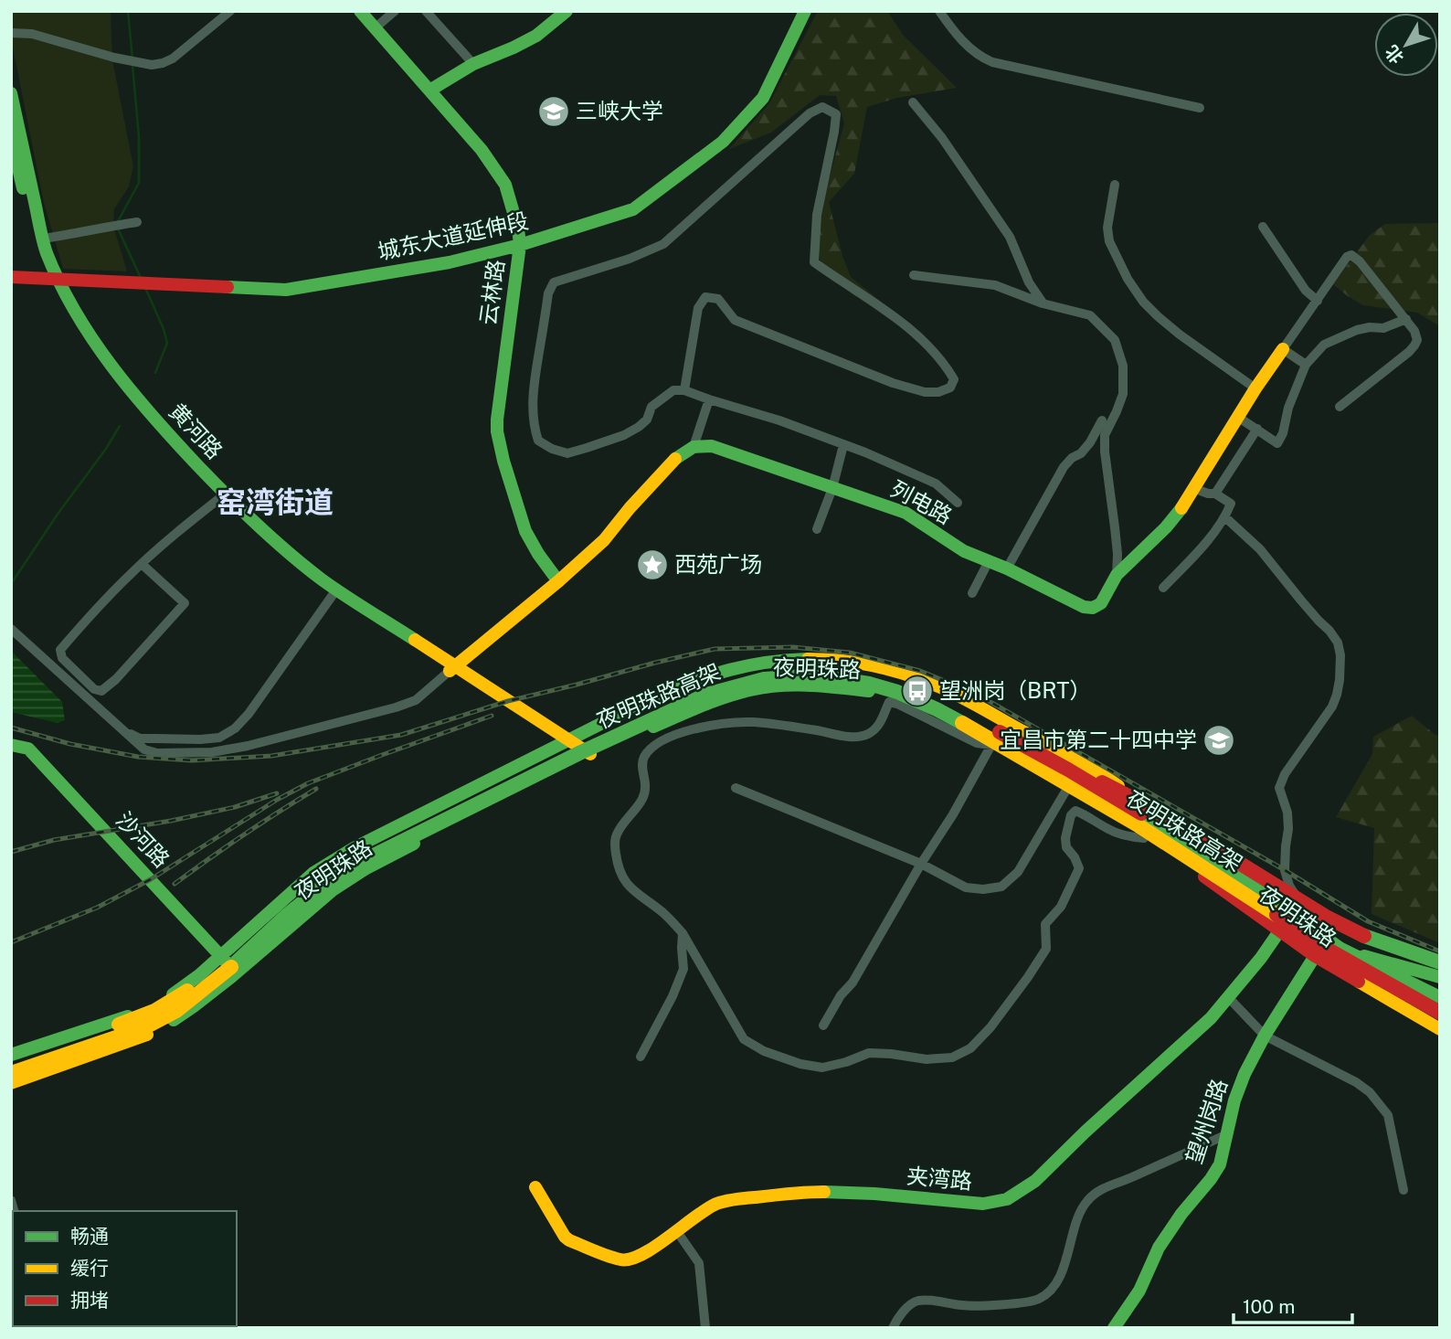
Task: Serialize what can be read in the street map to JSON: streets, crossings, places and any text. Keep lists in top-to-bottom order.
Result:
{
  "streets": {
    "main road": [
      "城东大道延伸段",
      "云林路",
      "黄河路",
      "列电路",
      "夜明珠路",
      "夜明珠路高架",
      "沙河路",
      "望州岗路",
      "夹湾路"
    ]
  },
  "crossings": [
    ["城东大道延伸段", "云林路"],
    ["城东大道延伸段", "黄河路"],
    ["黄河路", "夜明珠路"],
    ["夜明珠路", "夜明珠路高架"],
    ["夜明珠路", "沙河路"],
    ["夜明珠路", "望州岗路"],
    ["夜明珠路", "夹湾路"]
  ],
  "districts": ["窑湾街道"],
  "places": {
    "school or university": ["三峡大学", "宜昌市第二十四中学"],
    "place": ["西苑广场"],
    "bus stop": ["望洲岗（BRT）"]
  },
  "legend": ["畅通", "缓行", "拥堵"],
  "scale_bar": "100 m",
  "north": "bottom left"
}
